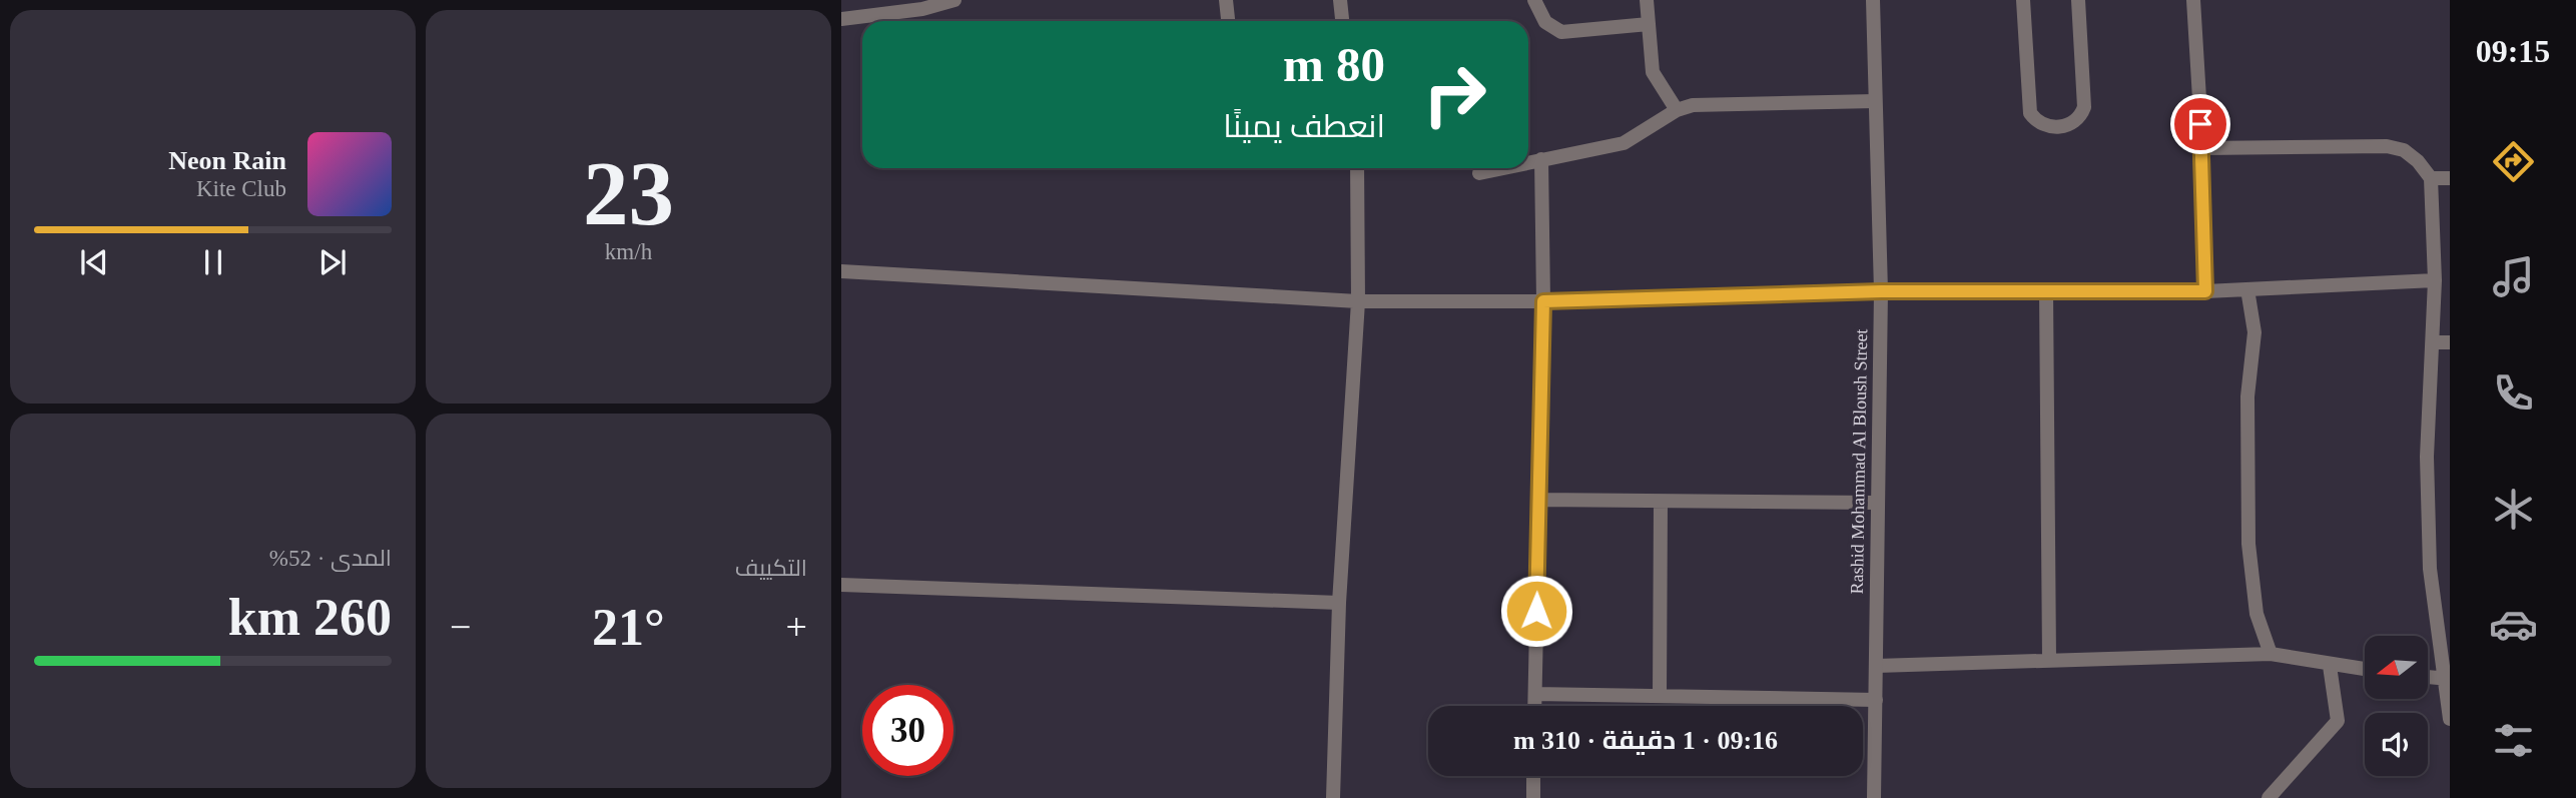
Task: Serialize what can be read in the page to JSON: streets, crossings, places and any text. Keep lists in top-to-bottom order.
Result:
{
  "streets": {
    "street": ["Rashid Mohammad Al Bloush Street"]
  },
  "north": "left",
  "page": {
    "tabs": "09:15",
    "tile": [
      ["23", "km/h"],
      "التكييف",
      ["المدى · 52%", "260 km"]
    ],
    "turn": ["80 m", "انعطف يمينًا"],
    "song": ["Neon Rain", "Kite Club"],
    "heat": ["−", "21°", "+"],
    "limit": "30",
    "trip": "09:16 · 1 دقيقة · 310 m"
  }
}
